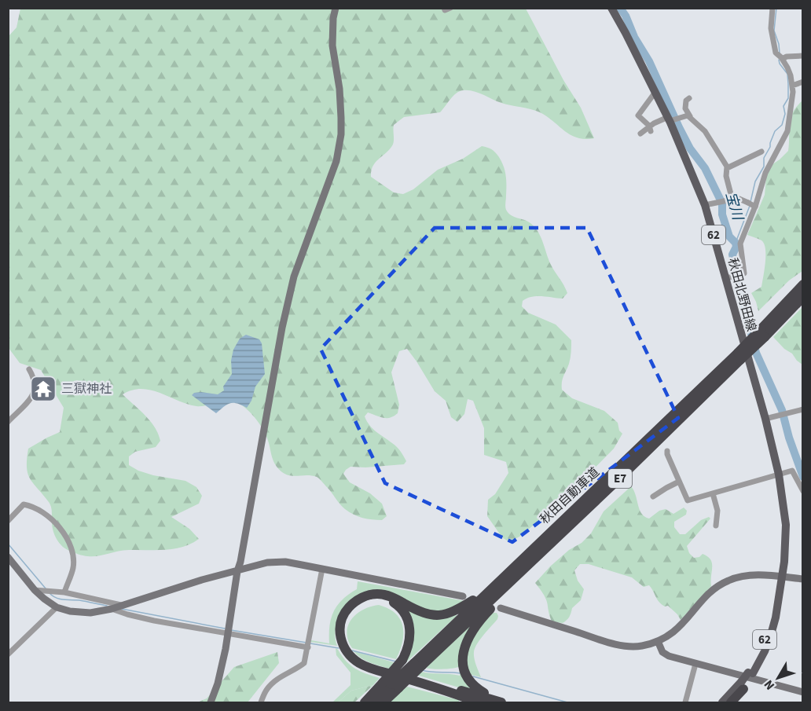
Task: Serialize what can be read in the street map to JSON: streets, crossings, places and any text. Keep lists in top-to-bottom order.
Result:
{
  "streets": {
    "highway": ["E7", "秋田自動車道"],
    "main road": ["62", "秋田北野田線"]
  },
  "crossings": [
    ["62", "秋田北野田線"]
  ],
  "water": ["宝川"],
  "places": {
    "temple": ["三獄神社"]
  },
  "north": "bottom left"
}
